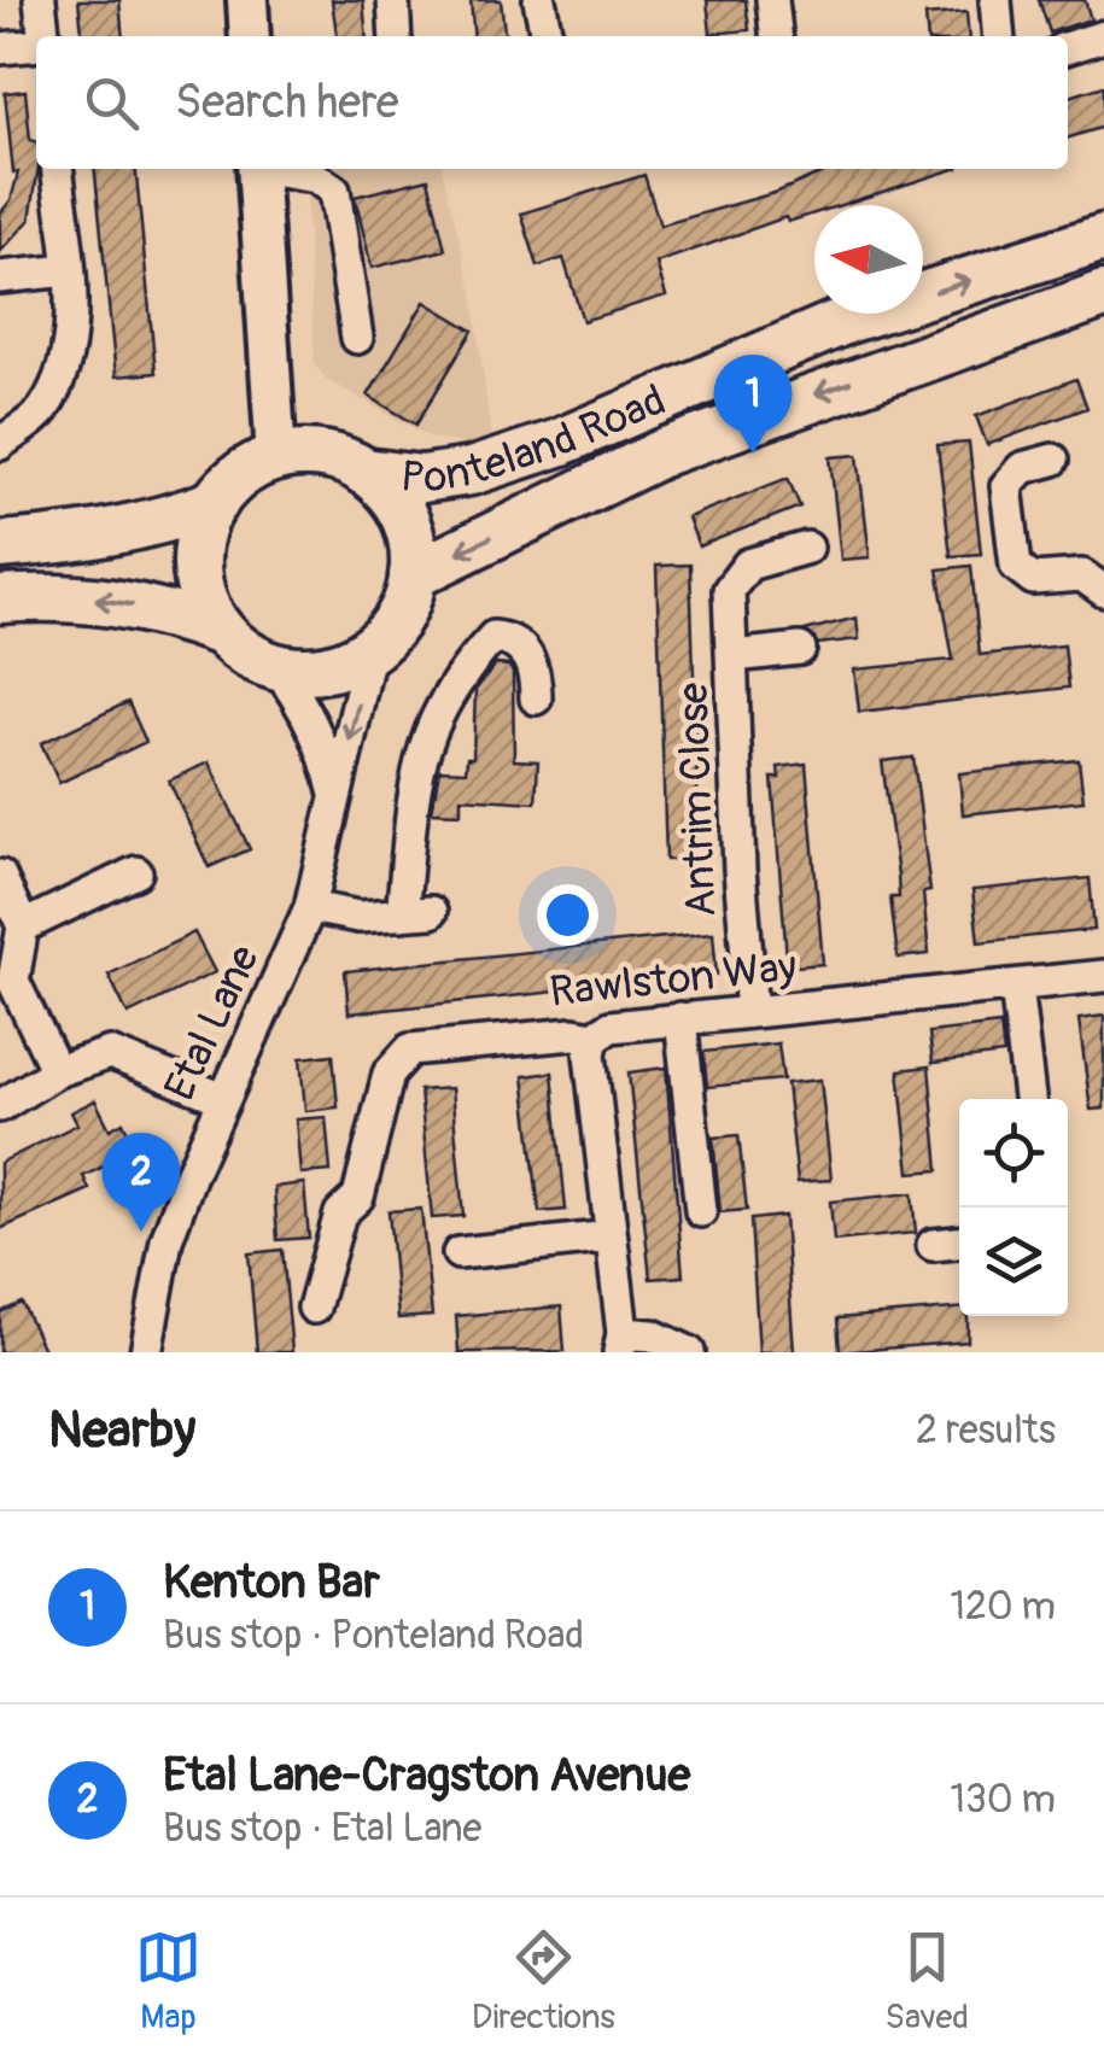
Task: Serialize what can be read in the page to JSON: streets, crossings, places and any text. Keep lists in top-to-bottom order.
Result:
{
  "streets": {
    "highway": ["Ponteland Road"],
    "street": ["Antrim Close", "Rawlston Way", "Etal Lane"]
  },
  "crossings": [
    ["Ponteland Road", "Etal Lane"],
    ["Antrim Close", "Rawlston Way"]
  ],
  "north": "left",
  "page": {
    "search": "Search here",
    "pins": ["1", "2"],
    "heading": ["Nearby", "2 results"],
    "list": [
      {
        "mark": "1",
        "name": "Kenton Bar",
        "note": "Bus stop · Ponteland Road",
        "value": "120 m"
      },
      {
        "mark": "2",
        "name": "Etal Lane-Cragston Avenue",
        "note": "Bus stop · Etal Lane",
        "value": "130 m"
      }
    ],
    "nav": ["Map", "Directions", "Saved"]
  }
}
